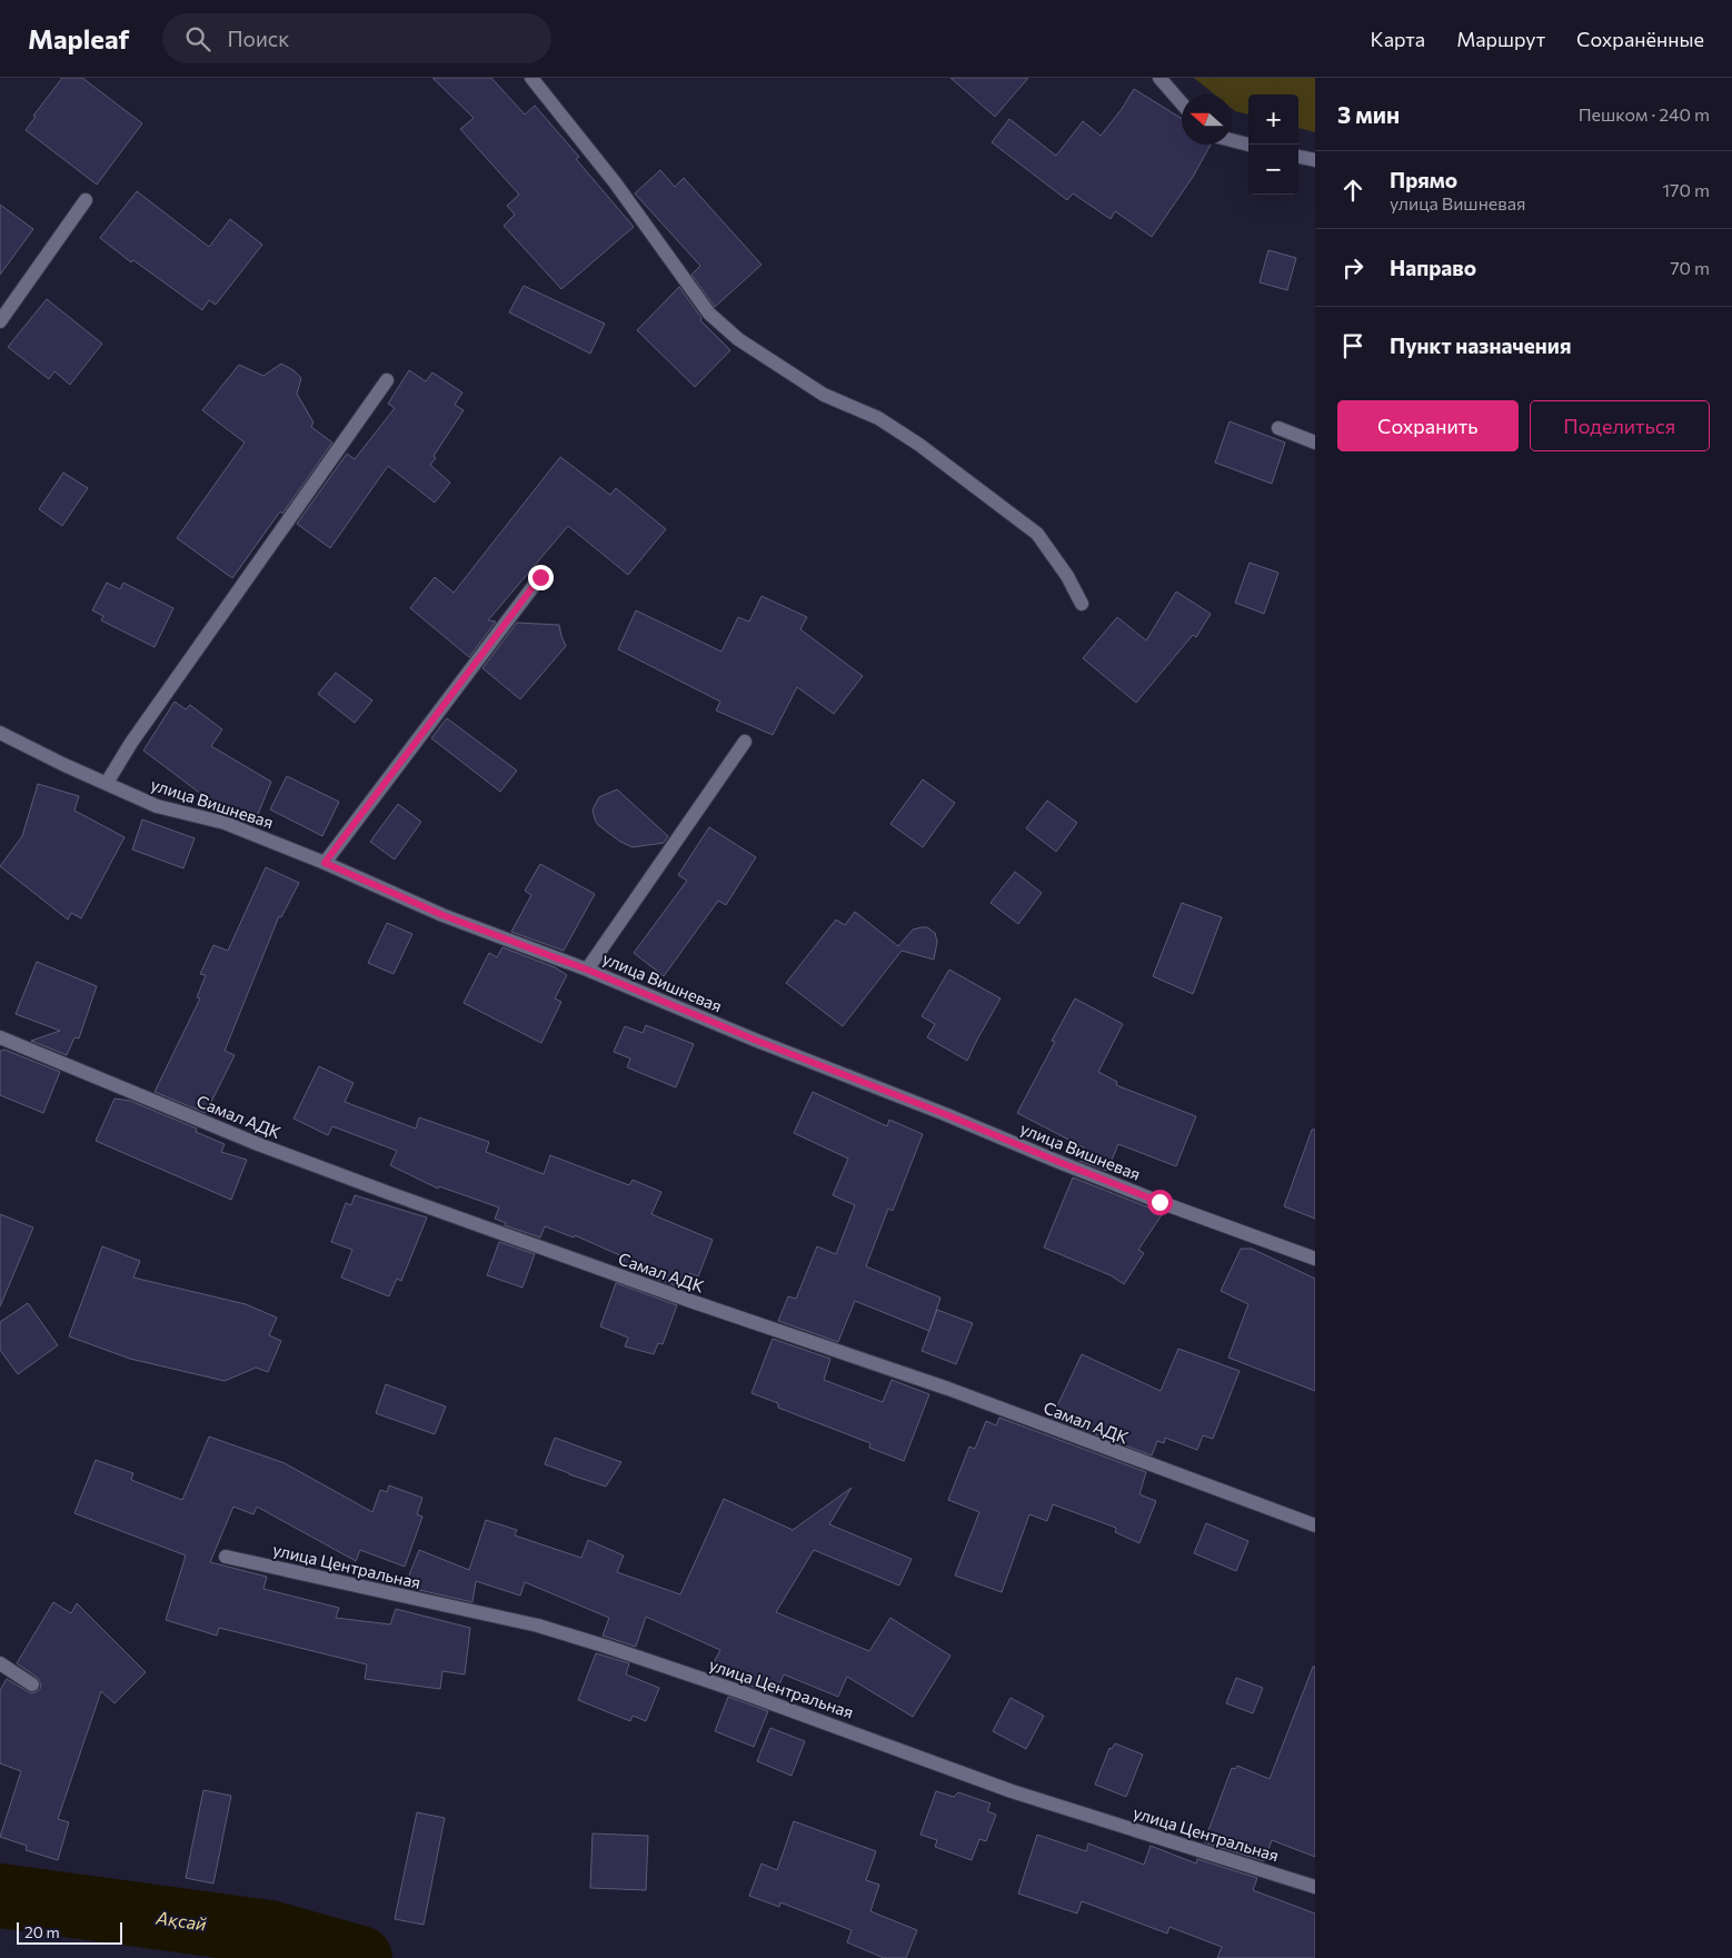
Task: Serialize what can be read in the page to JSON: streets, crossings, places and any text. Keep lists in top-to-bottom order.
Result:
{
  "streets": {
    "street": ["улица Вишневая", "Самал АДК", "улица Центральная"]
  },
  "water": ["Ақсай"],
  "scale_bar": "20 m",
  "north": "left",
  "page": {
    "header": "Mapleaf",
    "search": "Поиск",
    "nav": ["Карта", "Маршрут", "Сохранённые"],
    "heading": ["3 мин", "Пешком · 240 m"],
    "map_buttons": ["+", "−"],
    "list": [
      ["Прямо", "улица Вишневая", "170 m"],
      ["Направо", "70 m"],
      "Пункт назначения"
    ],
    "buttons": ["Сохранить", "Поделиться"],
    "scale": "20 m"
  }
}
